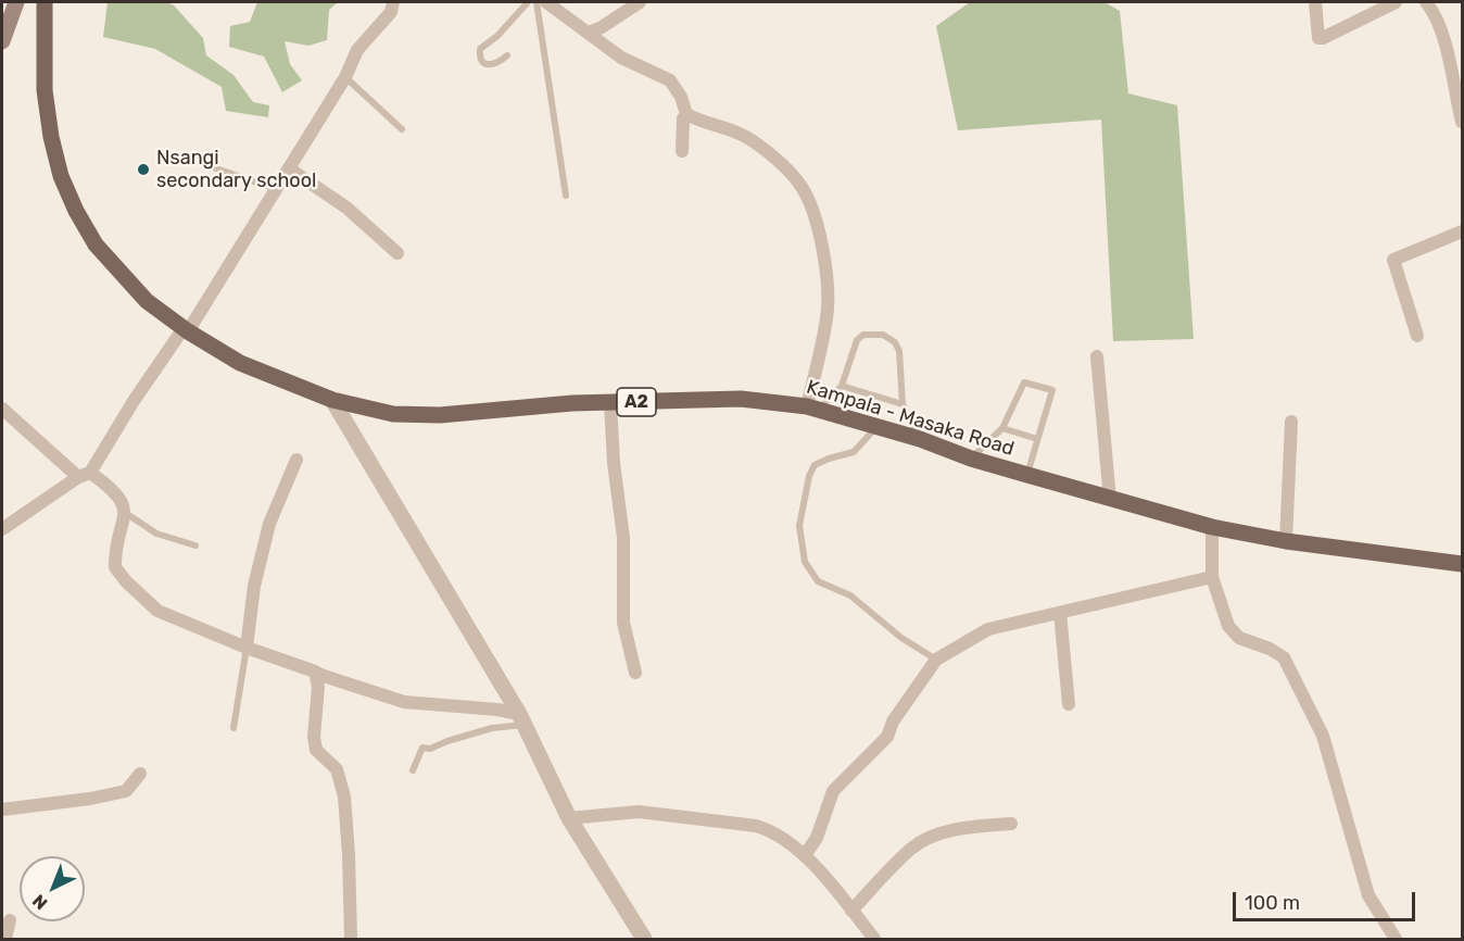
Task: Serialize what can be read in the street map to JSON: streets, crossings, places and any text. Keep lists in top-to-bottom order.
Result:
{
  "streets": {
    "main road": ["A2", "Kampala - Masaka Road"]
  },
  "places": ["Nsangi secondary school"],
  "scale_bar": "100 m",
  "north": "bottom left"
}
